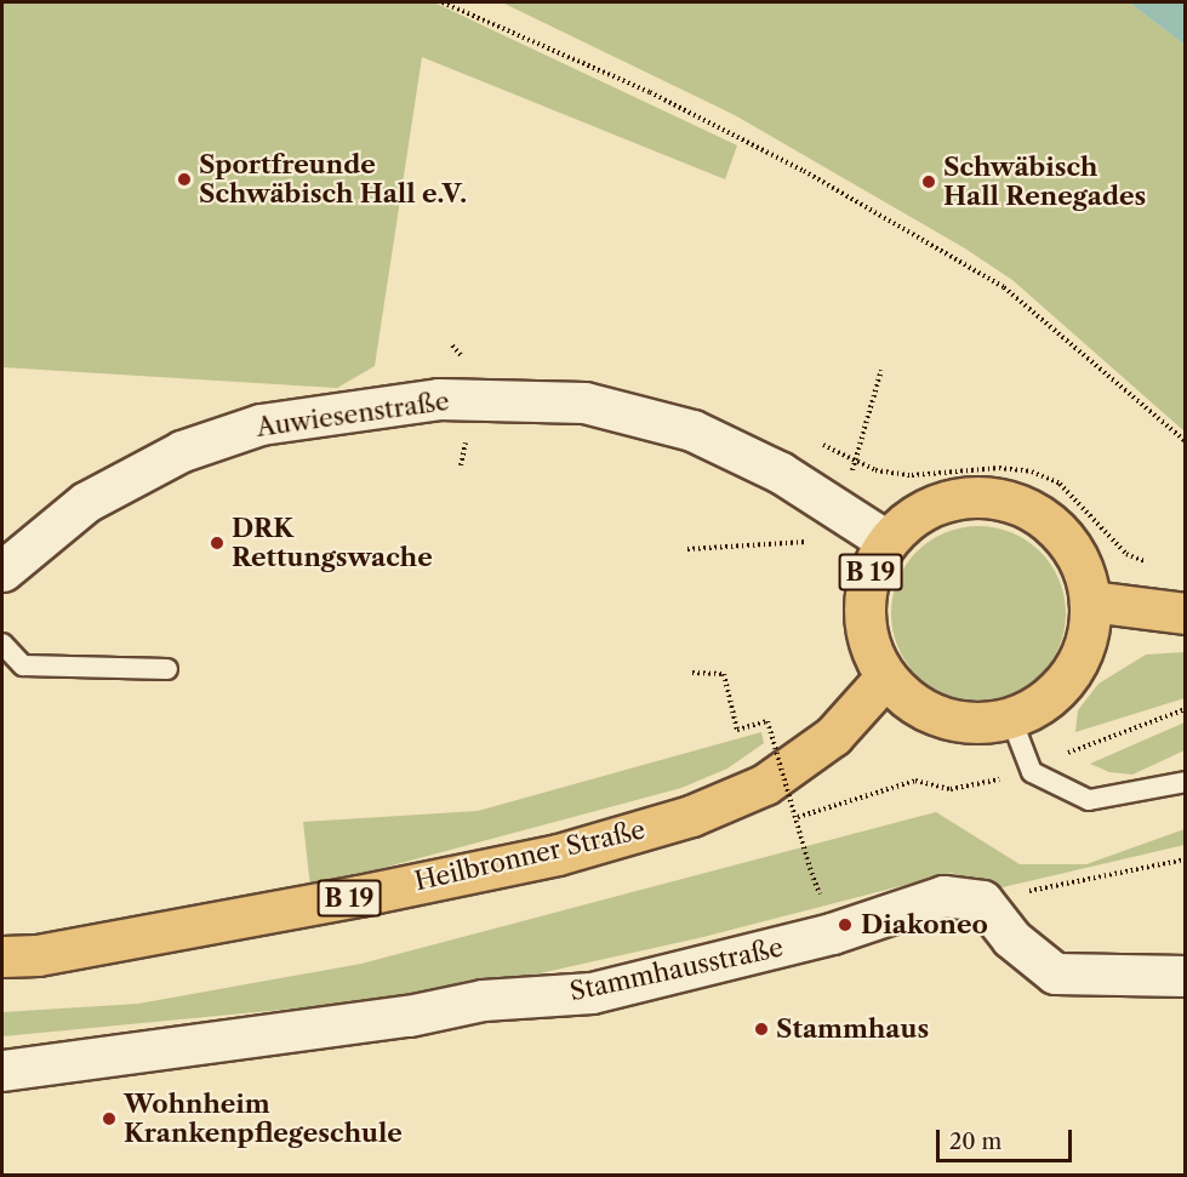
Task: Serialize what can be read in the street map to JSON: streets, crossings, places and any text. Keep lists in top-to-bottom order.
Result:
{
  "streets": {
    "main road": ["B 19", "Heilbronner Straße"],
    "street": ["Auwiesenstraße", "Stammhausstraße"]
  },
  "crossings": [
    ["Auwiesenstraße", "B 19"],
    ["Auwiesenstraße", "Heilbronner Straße"],
    ["B 19", "Heilbronner Straße"]
  ],
  "places": [
    "Sportfreunde Schwäbisch Hall e.V.",
    "Schwäbisch Hall Renegades",
    "DRK Rettungswache",
    "Diakoneo",
    "Stammhaus",
    "Wohnheim Krankenpflegeschule"
  ],
  "scale_bar": "20 m"
}
